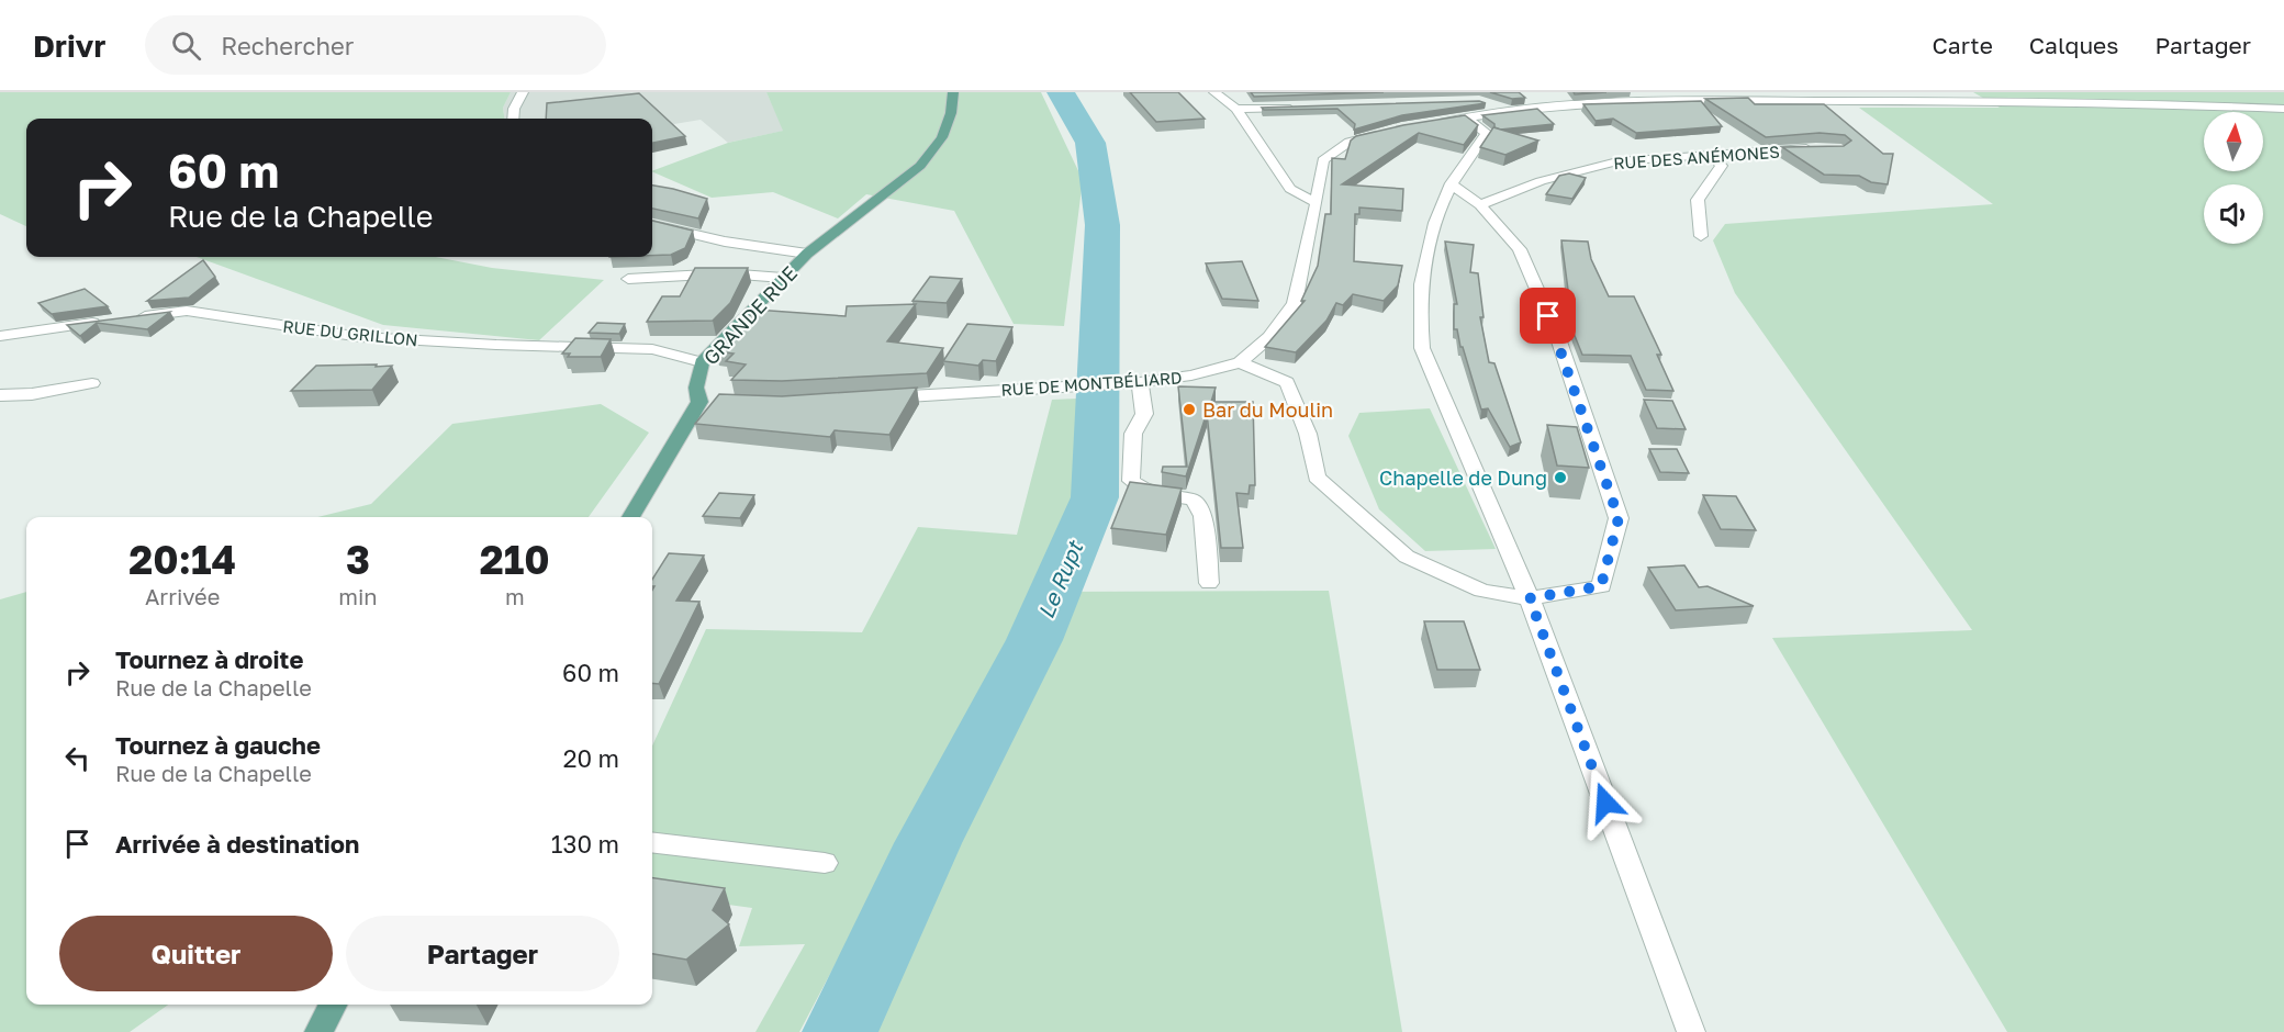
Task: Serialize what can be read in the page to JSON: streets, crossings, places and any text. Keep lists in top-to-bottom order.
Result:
{
  "streets": {
    "main road": ["GRANDE RUE"],
    "street": ["RUE DES ANÉMONES", "RUE DU GRILLON", "RUE DE MONTBÉLIARD"]
  },
  "crossings": [
    ["GRANDE RUE", "RUE DU GRILLON"]
  ],
  "water": ["Le Rupt"],
  "places": ["Bar du Moulin", "Chapelle de Dung"],
  "north": "top",
  "page": {
    "header": "Drivr",
    "search": "Rechercher",
    "nav": ["Carte", "Calques", "Partager"],
    "turn": ["60 m", "Rue de la Chapelle"],
    "eta": [
      "20:14",
      "Arrivée",
      "3",
      "min",
      "210",
      "m"
    ],
    "list": [
      {
        "name": "Tournez à droite",
        "note": "Rue de la Chapelle",
        "value": "60 m"
      },
      {
        "name": "Tournez à gauche",
        "note": "Rue de la Chapelle",
        "value": "20 m"
      },
      {
        "name": "Arrivée à destination",
        "value": "130 m"
      }
    ],
    "buttons": ["Quitter", "Partager"]
  }
}
